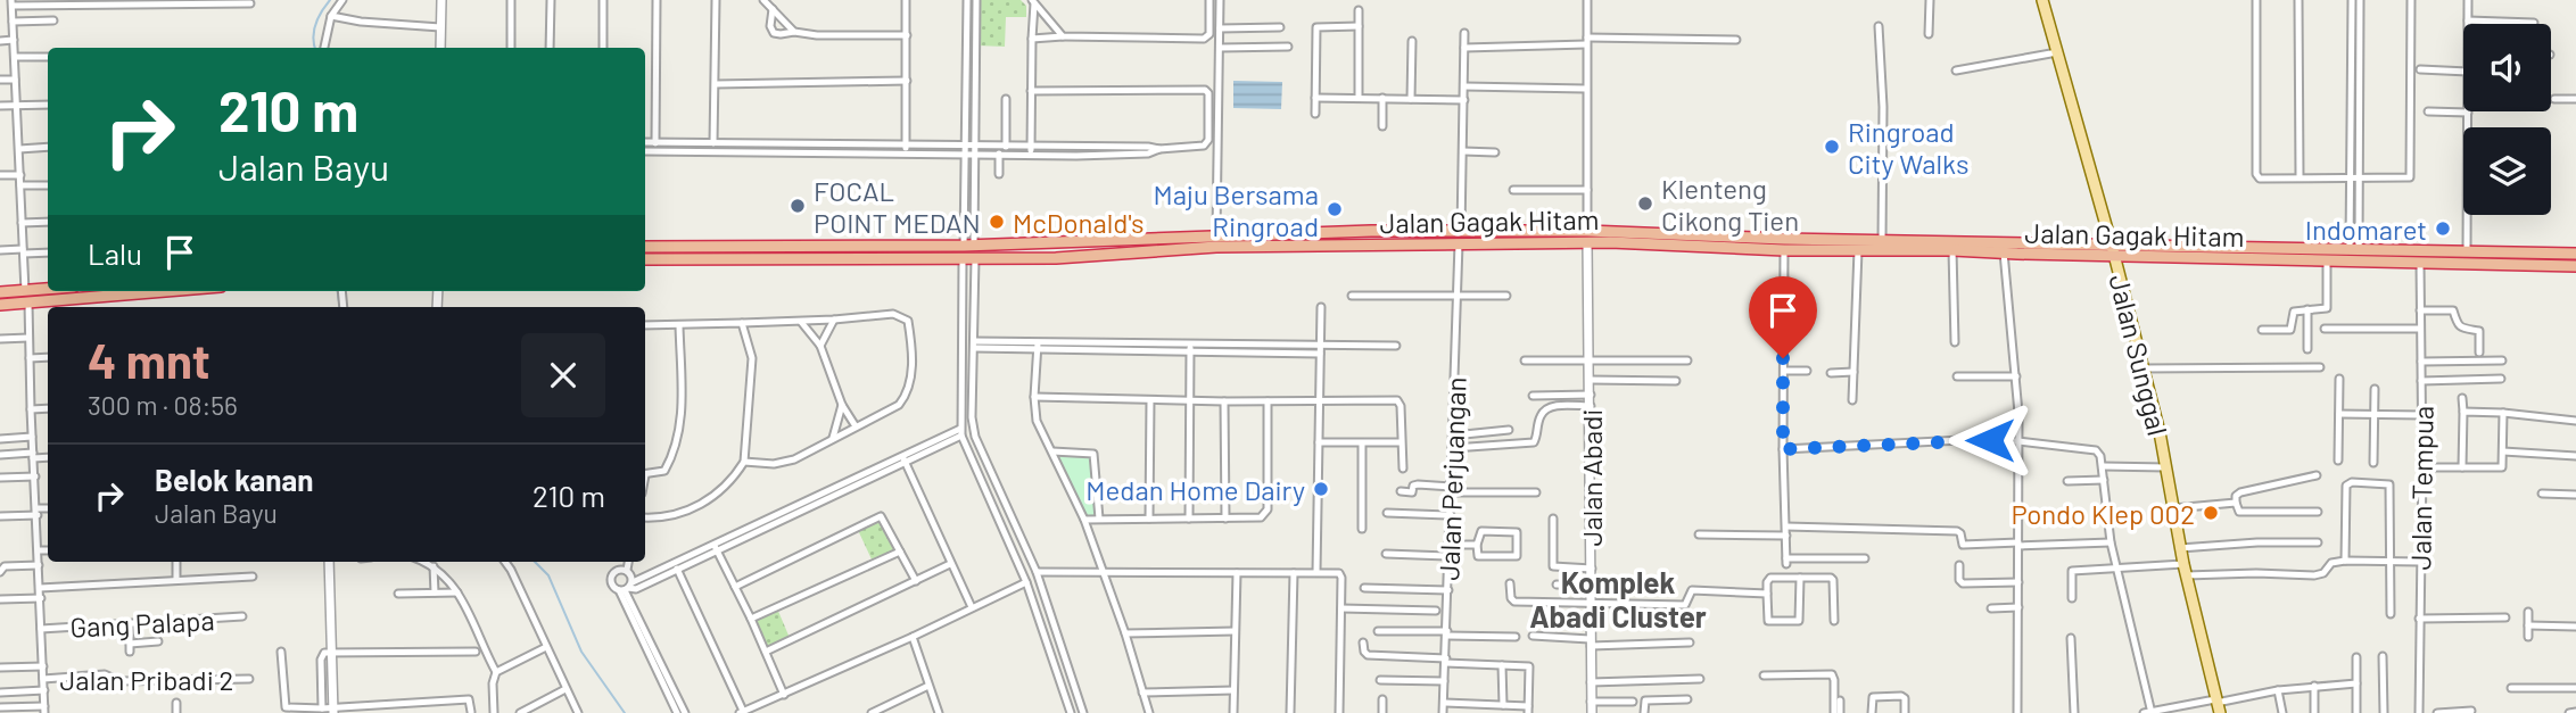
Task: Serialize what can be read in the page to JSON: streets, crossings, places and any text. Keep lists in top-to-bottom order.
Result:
{
  "streets": {
    "highway": ["Jalan Gagak Hitam"],
    "main road": ["Jalan Sunggal"],
    "street": [
      "Jalan Abadi",
      "Jalan Perjuangan",
      "Jalan Tempua",
      "Gang Palapa",
      "Jalan Pribadi 2"
    ]
  },
  "crossings": [
    ["Jalan Gagak Hitam", "Jalan Sunggal"],
    ["Jalan Gagak Hitam", "Jalan Abadi"],
    ["Jalan Gagak Hitam", "Jalan Perjuangan"],
    ["Jalan Gagak Hitam", "Jalan Tempua"]
  ],
  "districts": ["Komplek Abadi Cluster"],
  "places": [
    "Ringroad City Walks",
    "Klenteng Cikong Tien",
    "FOCAL POINT MEDAN",
    "Maju Bersama Ringroad",
    "McDonald's",
    "Indomaret",
    "Medan Home Dairy",
    "Pondo Klep 002"
  ],
  "page": {
    "turn": ["210 m", "Jalan Bayu"],
    "then": "Lalu",
    "heading": ["4 mnt", "300 m · 08:56"],
    "list": [
      {
        "name": "Belok kanan",
        "note": "Jalan Bayu",
        "value": "210 m"
      }
    ]
  }
}
